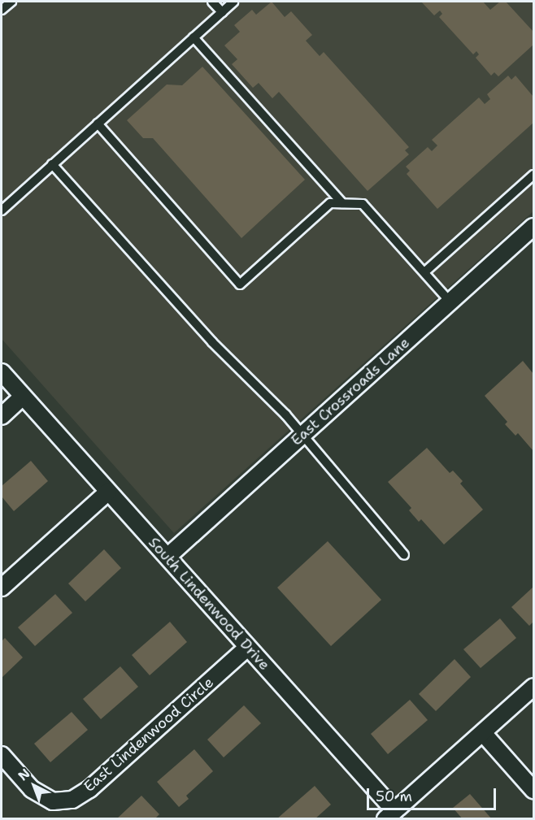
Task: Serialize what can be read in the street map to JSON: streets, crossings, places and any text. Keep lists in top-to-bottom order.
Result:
{
  "streets": {
    "street": ["East Crossroads Lane", "South Lindenwood Drive", "East Lindenwood Circle"]
  },
  "crossings": [
    ["East Crossroads Lane", "South Lindenwood Drive"],
    ["South Lindenwood Drive", "East Lindenwood Circle"]
  ],
  "scale_bar": "50 m",
  "north": "top left"
}
